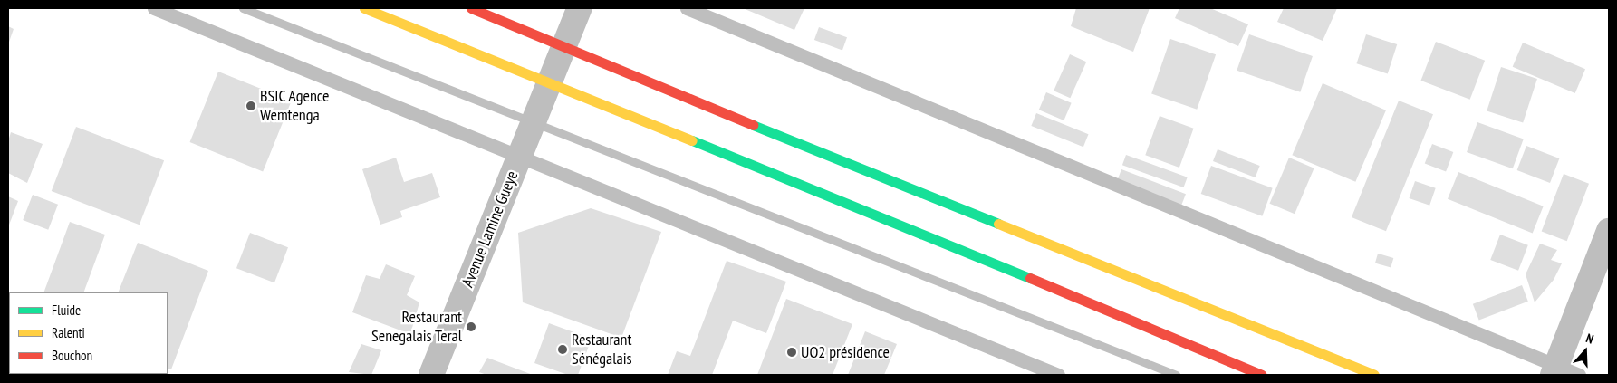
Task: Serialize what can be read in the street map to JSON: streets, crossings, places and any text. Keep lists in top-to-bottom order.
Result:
{
  "streets": {
    "street": ["Avenue Lamine Gueye"]
  },
  "places": [
    "BSIC Agence Wemtenga",
    "Restaurant Senegalais Teral",
    "Restaurant Sénégalais",
    "UO2 présidence"
  ],
  "legend": ["Fluide", "Ralenti", "Bouchon"],
  "north": "top"
}
